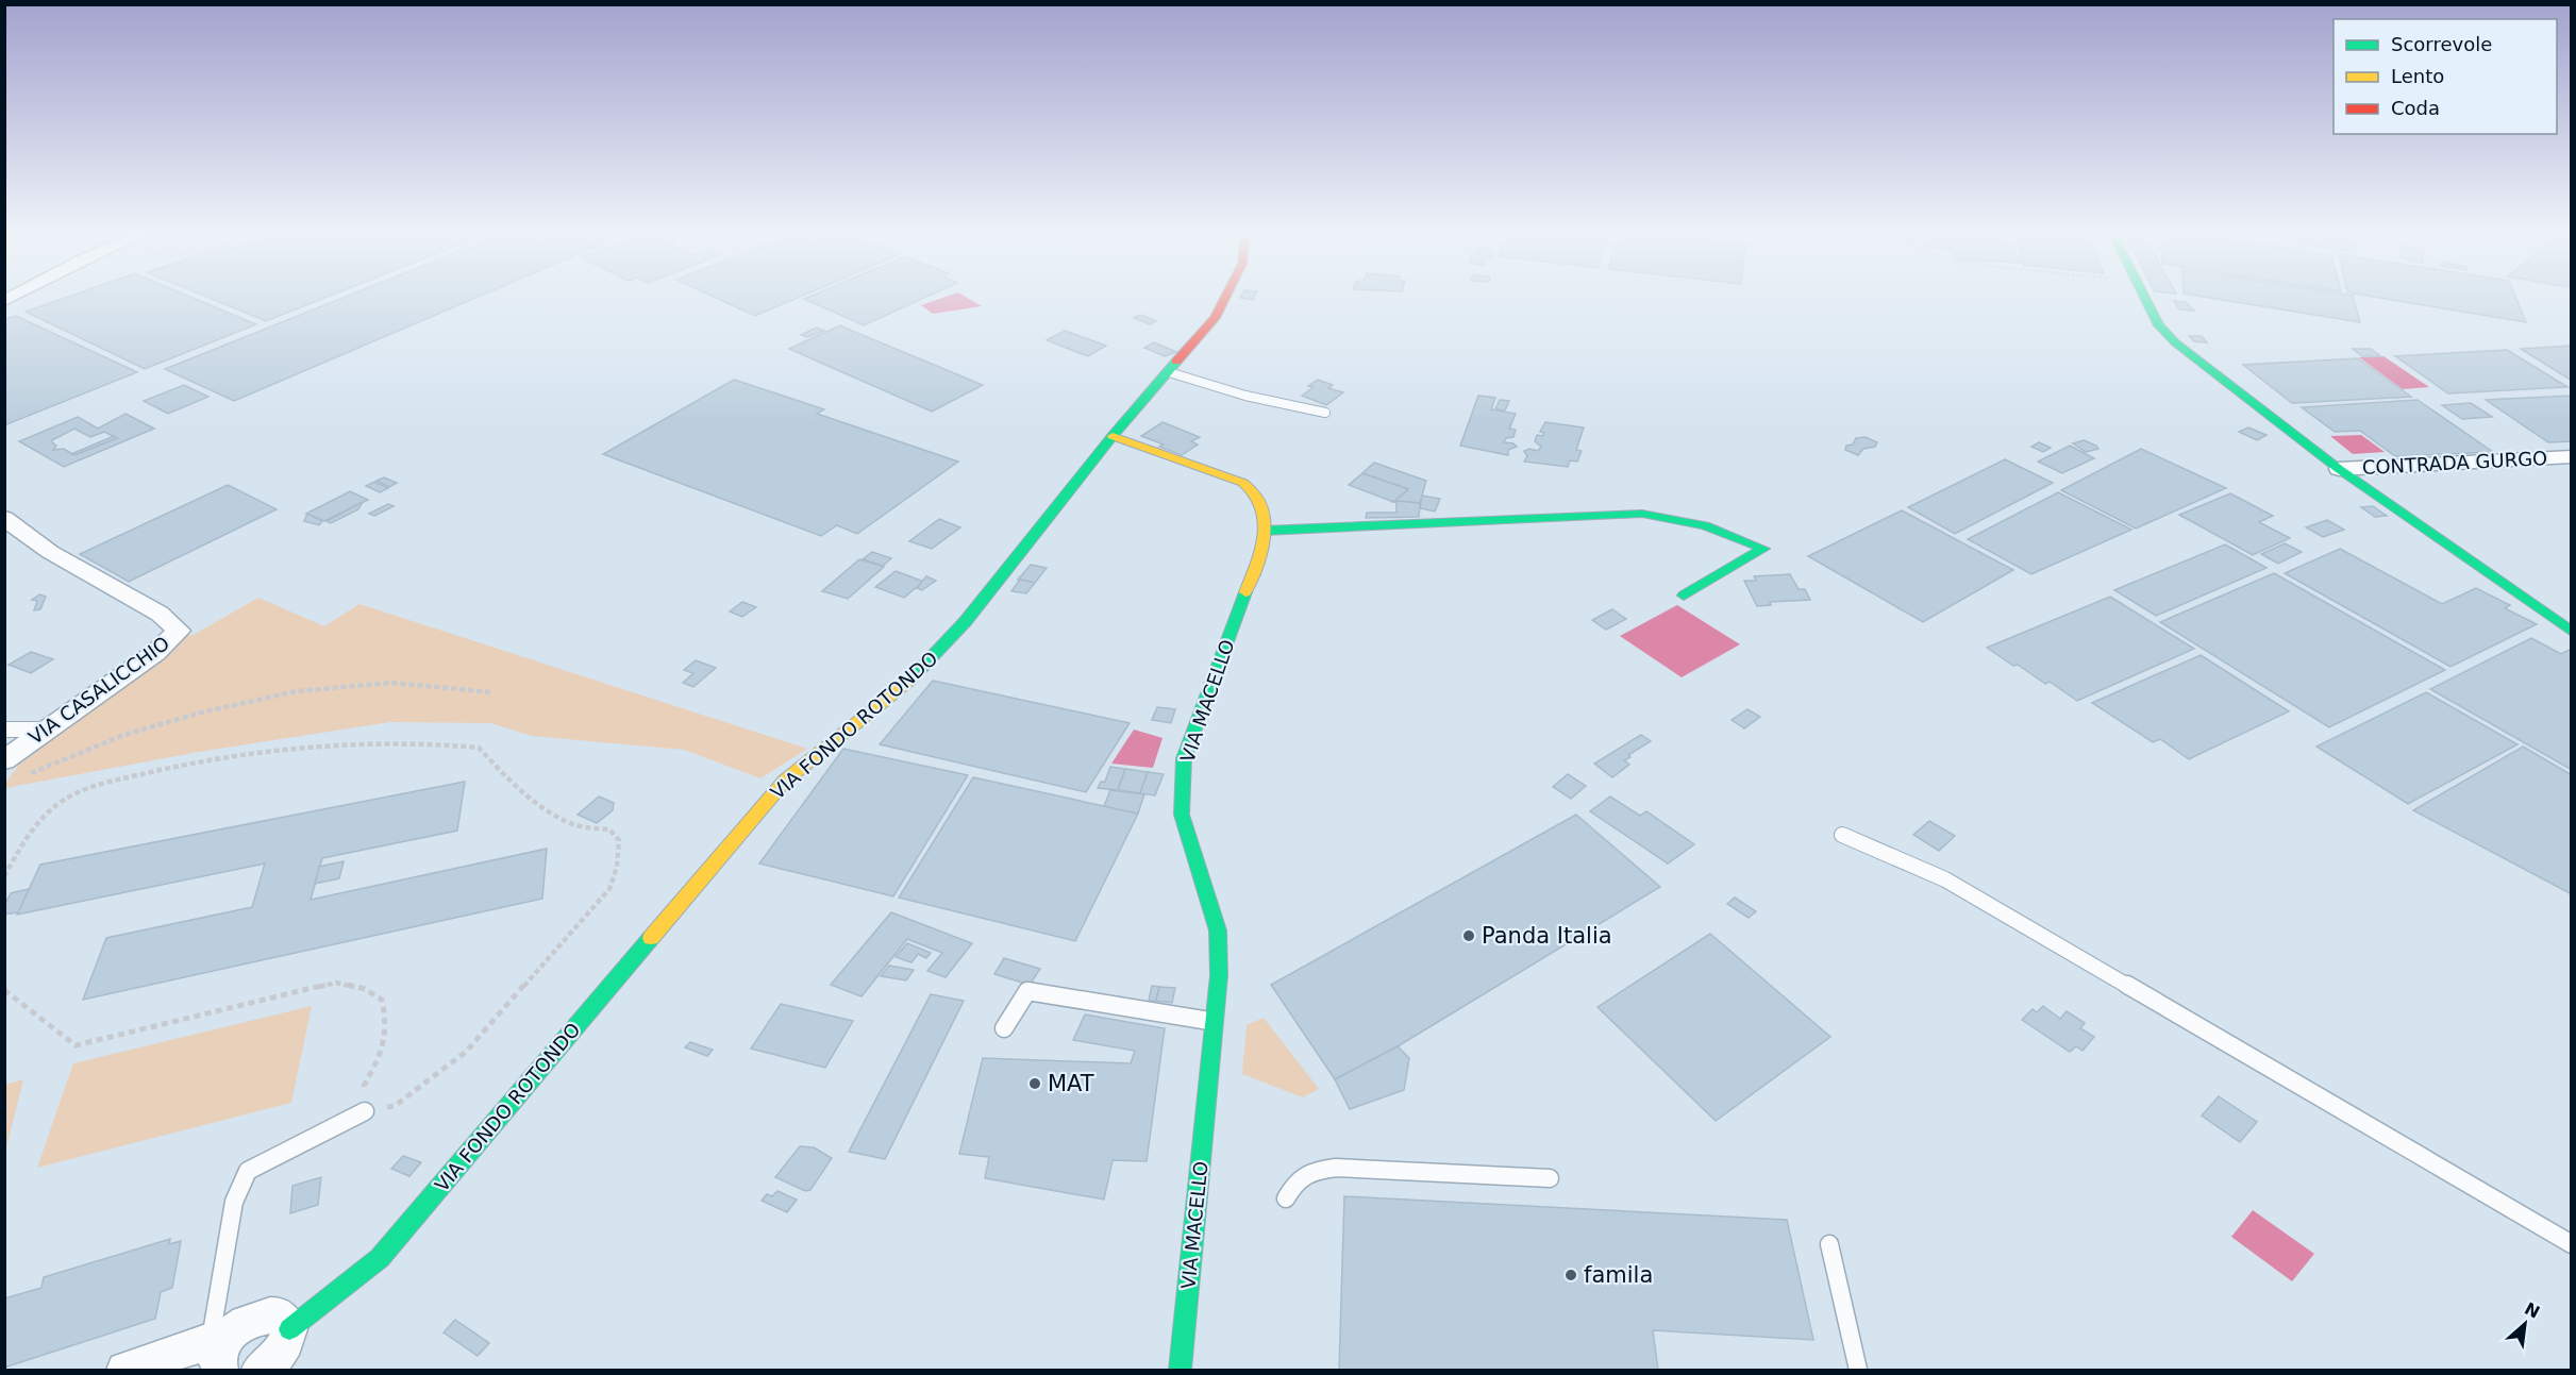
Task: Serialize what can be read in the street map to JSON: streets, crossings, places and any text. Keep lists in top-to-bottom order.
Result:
{
  "streets": {
    "street": [
      "CONTRADA GURGO",
      "VIA CASALICCHIO",
      "VIA MACELLO",
      "VIA FONDO ROTONDO"
    ]
  },
  "crossings": [
    ["VIA MACELLO", "VIA FONDO ROTONDO"]
  ],
  "places": ["Panda Italia", "MAT", "famila"],
  "legend": ["Scorrevole", "Lento", "Coda"],
  "north": "top right"
}
